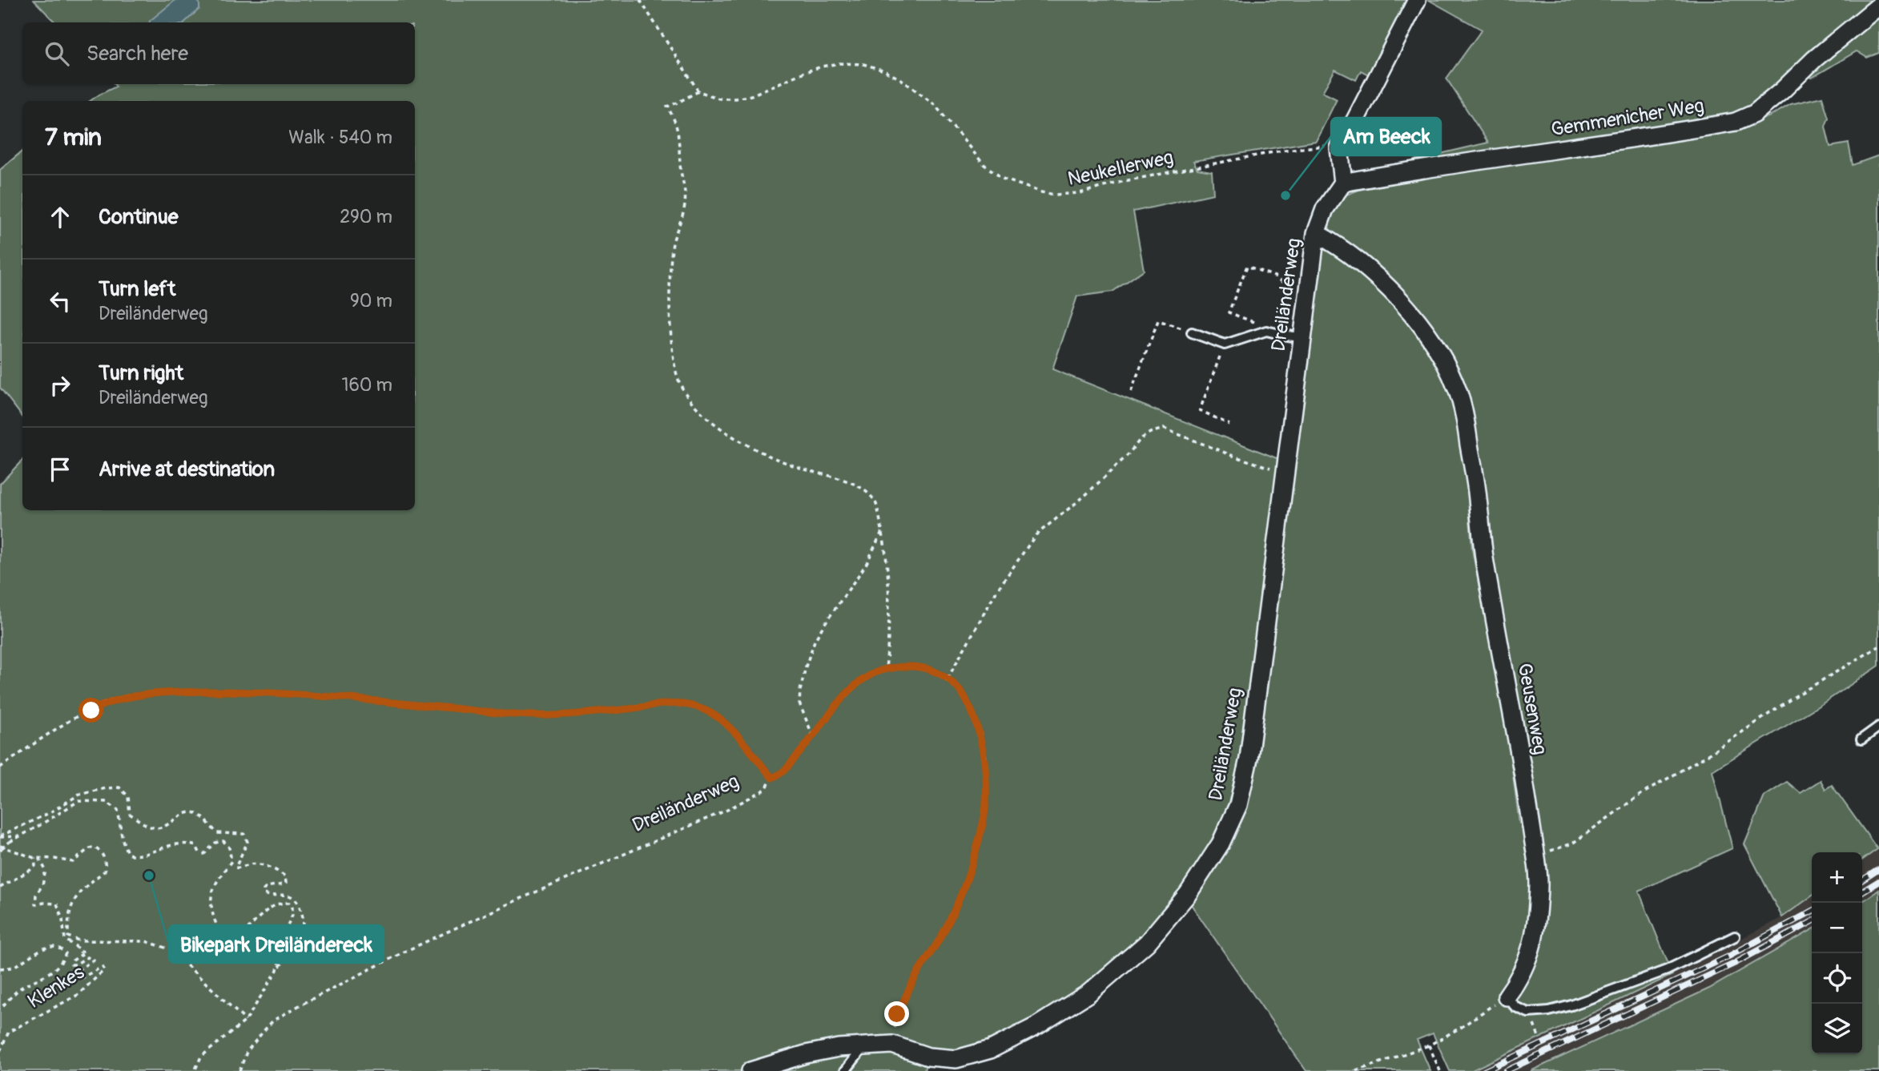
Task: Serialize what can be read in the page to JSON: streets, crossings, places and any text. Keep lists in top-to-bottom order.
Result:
{
  "streets": {
    "street": ["Gemmenicher Weg", "Dreiländerweg", "Geusenweg"],
    "path": ["Neukellerweg", "Klenkes"]
  },
  "crossings": [
    ["Gemmenicher Weg", "Dreiländerweg"],
    ["Dreiländerweg", "Geusenweg"]
  ],
  "places": ["Am Beeck", "Bikepark Dreiländereck"],
  "page": {
    "search": "Search here",
    "heading": ["7 min", "Walk · 540 m"],
    "list": [
      ["Continue", "290 m"],
      ["Turn left", "Dreiländerweg", "90 m"],
      ["Turn right", "Dreiländerweg", "160 m"],
      "Arrive at destination"
    ],
    "map_buttons": ["+", "−"]
  }
}
